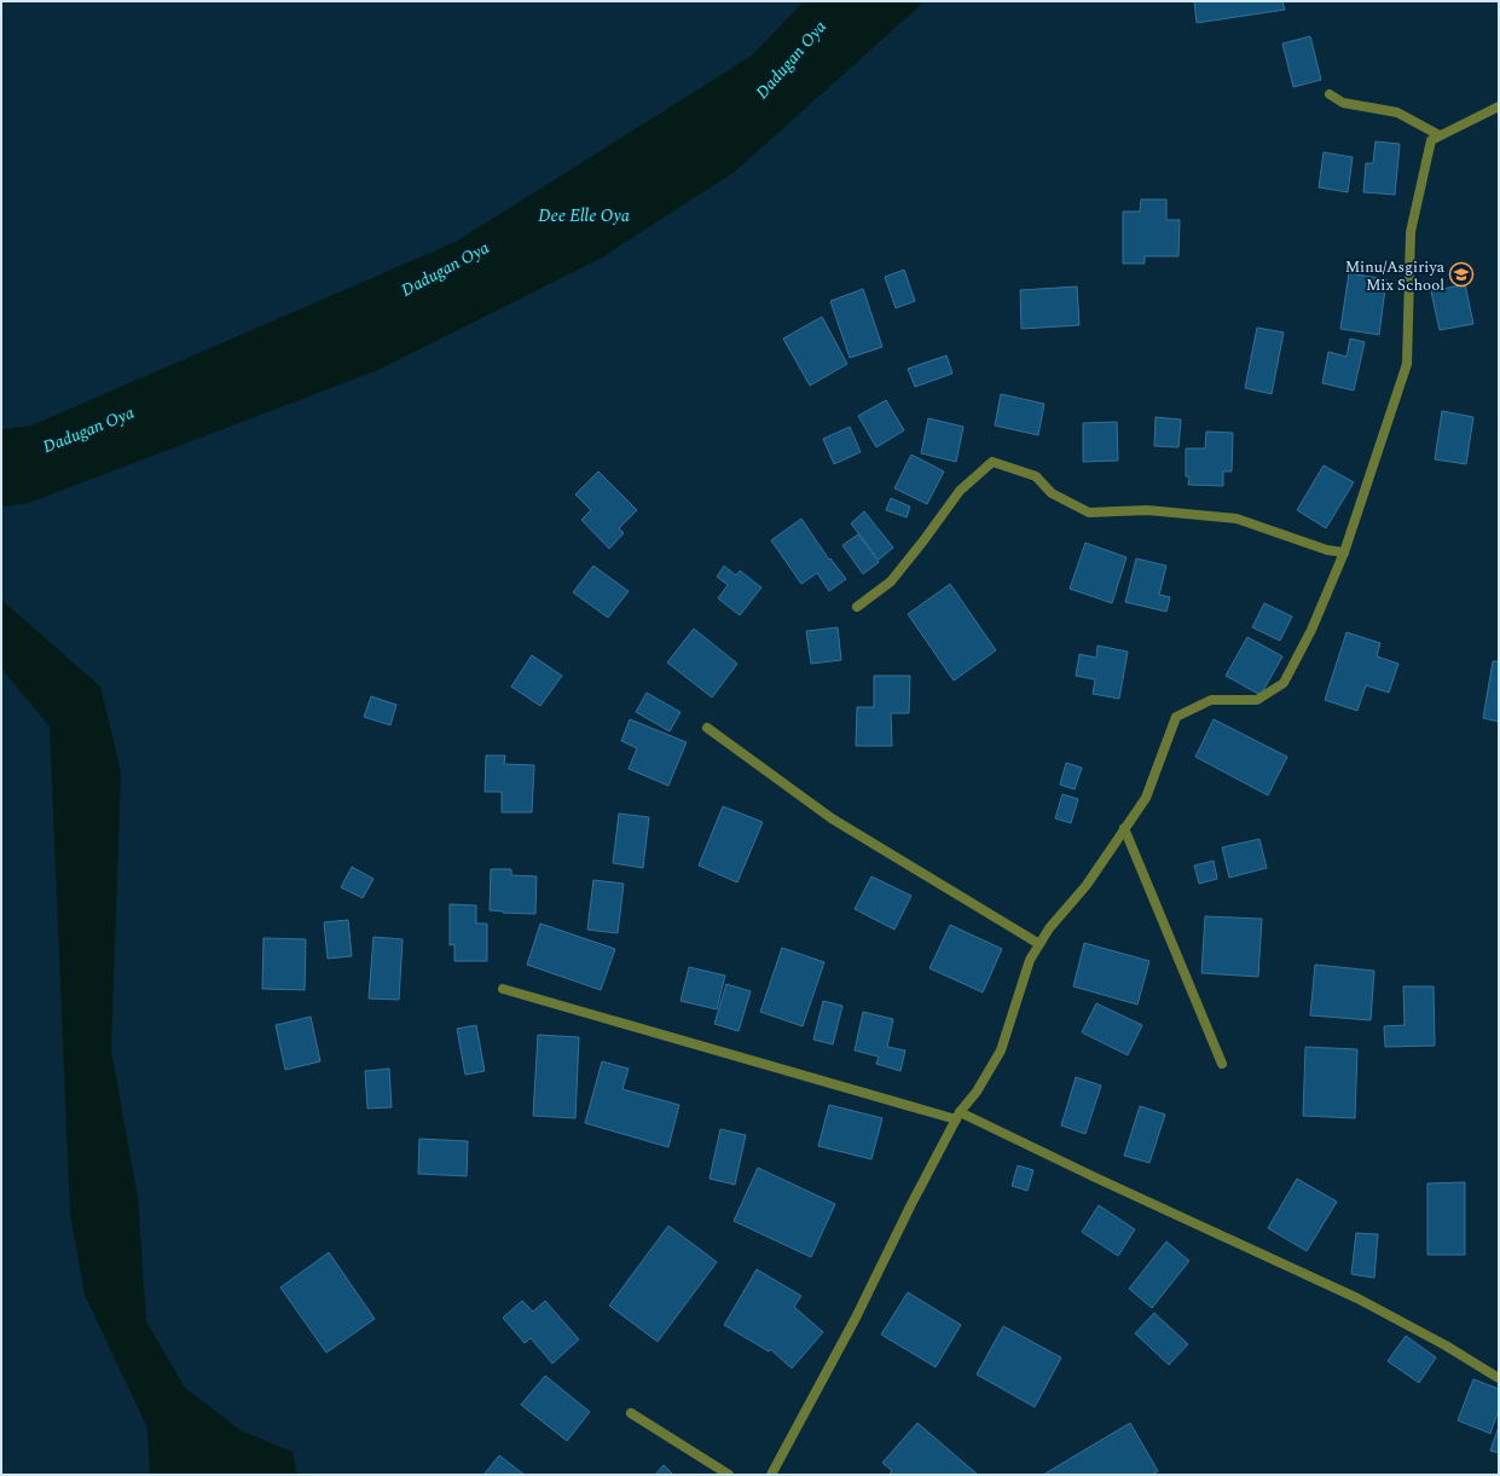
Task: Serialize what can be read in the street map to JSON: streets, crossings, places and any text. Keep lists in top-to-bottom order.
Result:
{
  "water": ["Dadugan Oya", "Dee Elle Oya"],
  "places": {
    "school or university": ["Minu/Asgiriya Mix School"]
  }
}
